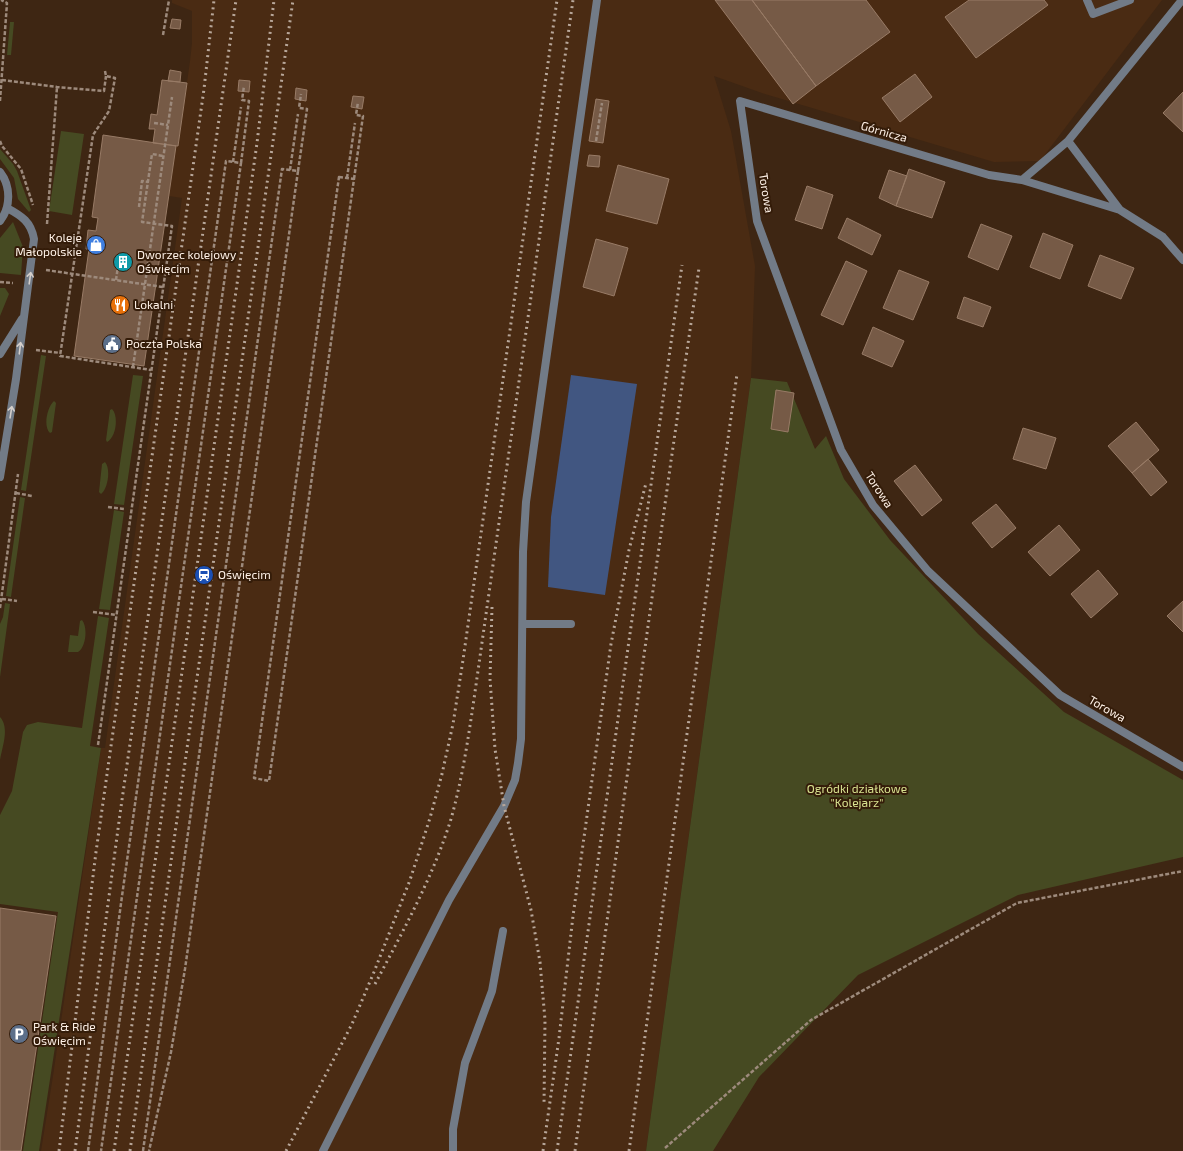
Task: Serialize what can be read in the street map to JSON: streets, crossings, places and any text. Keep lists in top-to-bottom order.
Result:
{
  "streets": {
    "street": ["Górnicza", "Torowa"]
  },
  "crossings": [
    ["Górnicza", "Torowa"]
  ],
  "parks": ["Ogródki działkowe \"Kolejarz\""],
  "places": {
    "shop": ["Koleje Małopolskie"],
    "building": ["Dworzec kolejowy Oświęcim"],
    "restaurant": ["Lokalni"],
    "public building": ["Poczta Polska"],
    "station": ["Oświęcim"],
    "parking": ["Park & Ride Oświęcim"]
  }
}
